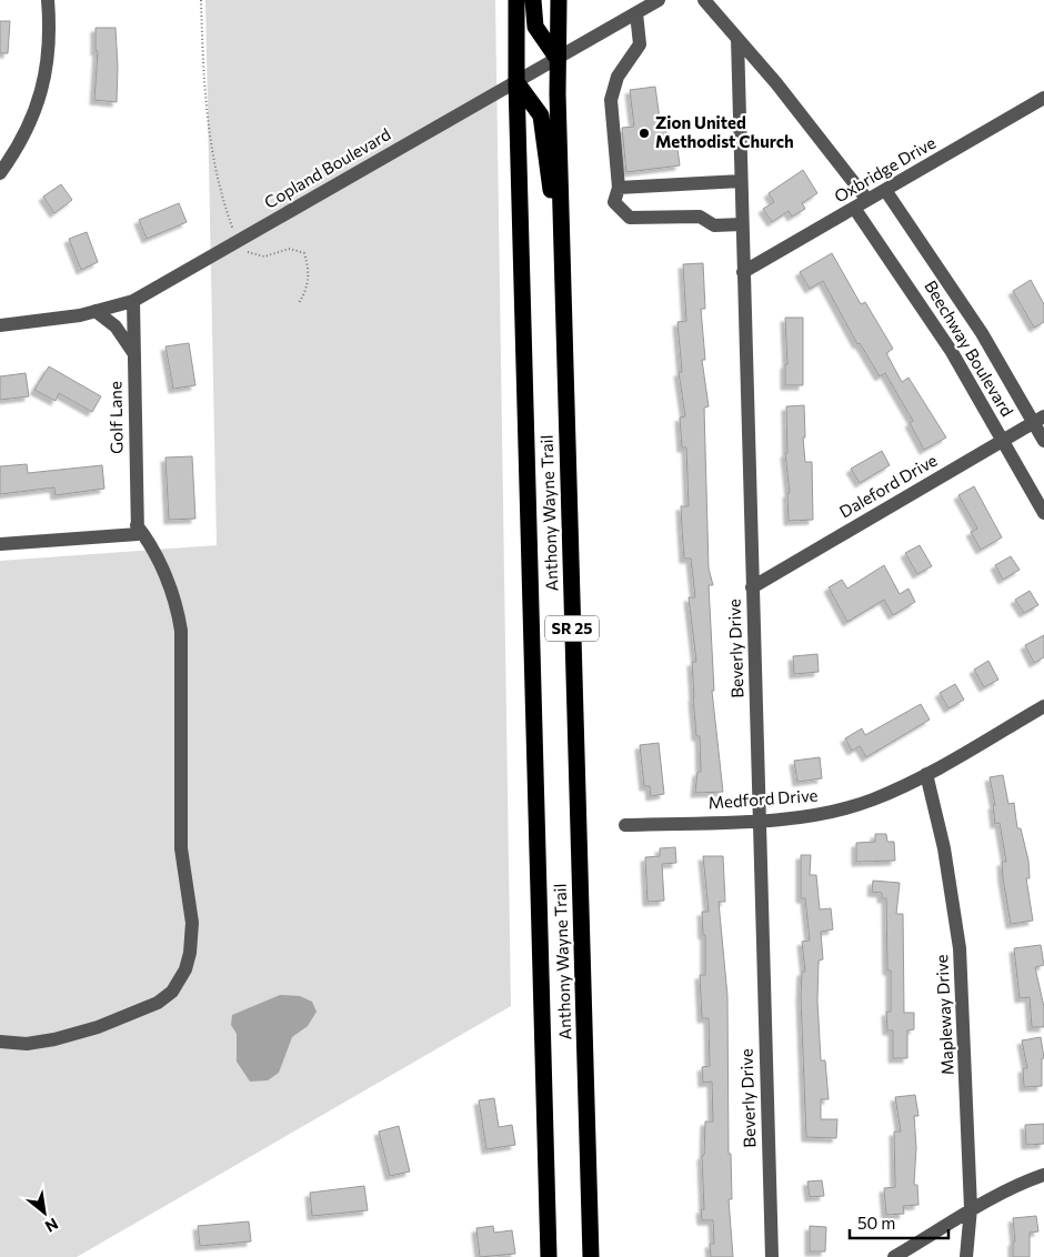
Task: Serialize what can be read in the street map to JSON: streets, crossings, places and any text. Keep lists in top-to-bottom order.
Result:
{
  "streets": {
    "highway": ["Anthony Wayne Trail", "SR 25"],
    "street": [
      "Copland Boulevard",
      "Oxbridge Drive",
      "Beechway Boulevard",
      "Golf Lane",
      "Daleford Drive",
      "Beverly Drive",
      "Medford Drive",
      "Mapleway Drive"
    ]
  },
  "crossings": [
    ["Copland Boulevard", "Golf Lane"],
    ["Copland Boulevard", "Anthony Wayne Trail"],
    ["Oxbridge Drive", "Beechway Boulevard"],
    ["Oxbridge Drive", "Beverly Drive"],
    ["Beechway Boulevard", "Daleford Drive"],
    ["Daleford Drive", "Beverly Drive"],
    ["Beverly Drive", "Medford Drive"],
    ["Medford Drive", "Mapleway Drive"]
  ],
  "places": ["Zion United Methodist Church"],
  "scale_bar": "50 m",
  "north": "bottom right"
}
